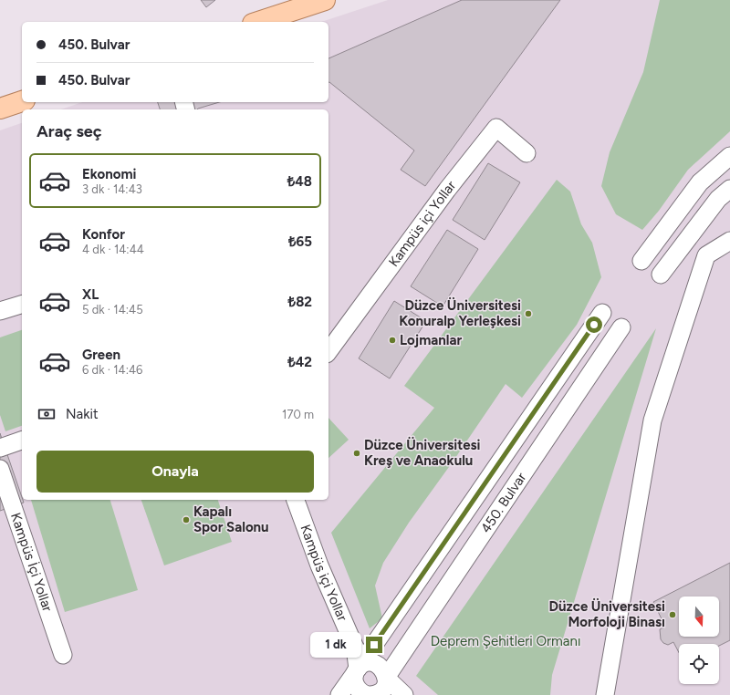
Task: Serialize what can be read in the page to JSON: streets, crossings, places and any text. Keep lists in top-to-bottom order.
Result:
{
  "streets": {
    "street": ["Kampüs içi Yollar", "450. Bulvar", "Kampüs İçi Yollar"]
  },
  "crossings": [
    ["Kampüs içi Yollar", "450. Bulvar"]
  ],
  "parks": ["Deprem Şehitleri Ormanı"],
  "places": [
    "Düzce Üniversitesi Konuralp Yerleşkesi",
    "Lojmanlar",
    "Düzce Üniversitesi Kreş ve Anaokulu",
    "Kapalı Spor Salonu",
    "Düzce Üniversitesi Morfoloji Binası"
  ],
  "north": "bottom",
  "page": {
    "banner": ["450. Bulvar", "450. Bulvar"],
    "heading": "Araç seç",
    "list": [
      {
        "name": "Ekonomi",
        "note": "3 dk · 14:43",
        "value": "₺48"
      },
      {
        "name": "Konfor",
        "note": "4 dk · 14:44",
        "value": "₺65"
      },
      {
        "name": "XL",
        "note": "5 dk · 14:45",
        "value": "₺82"
      },
      {
        "name": "Green",
        "note": "6 dk · 14:46",
        "value": "₺42"
      }
    ],
    "pay": ["Nakit", "170 m"],
    "buttons": "Onayla",
    "bubble": "1 dk"
  }
}
